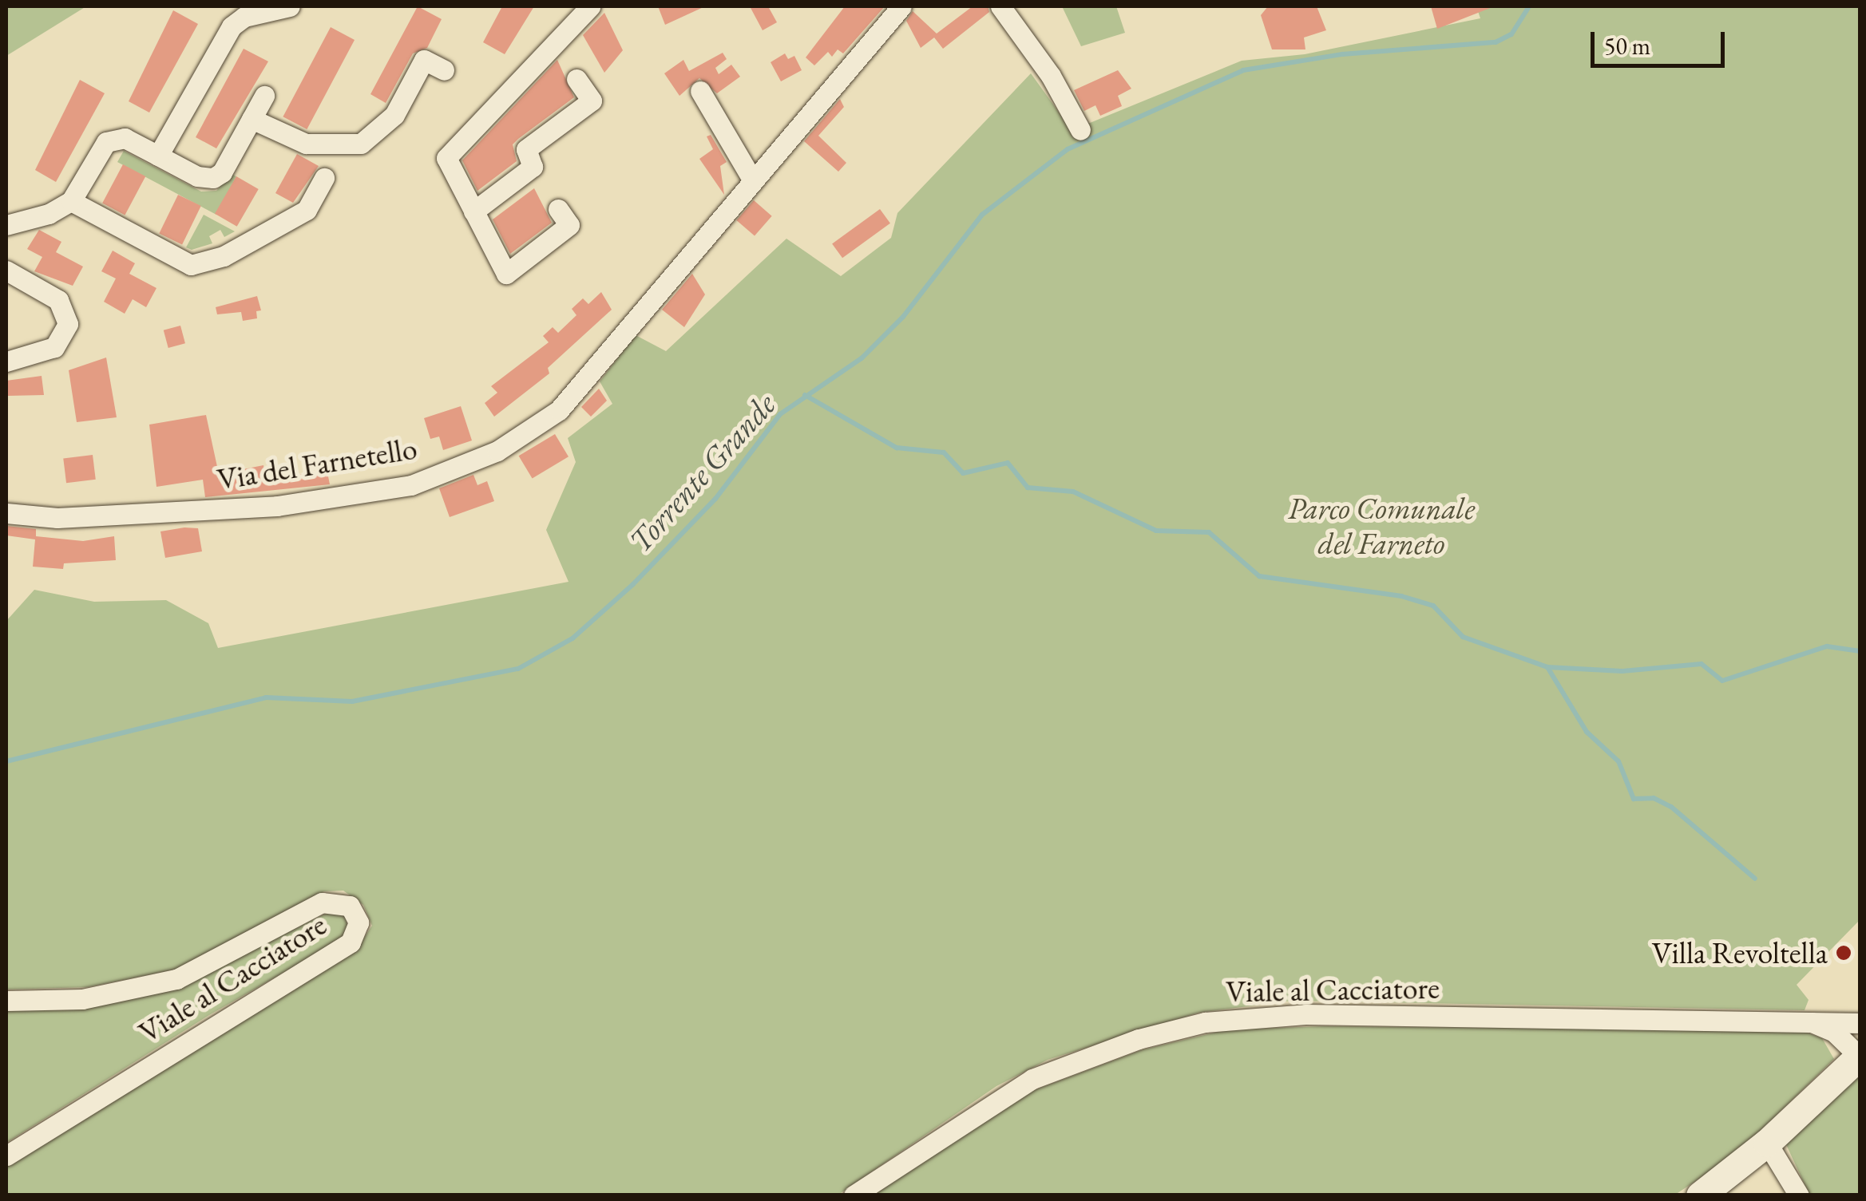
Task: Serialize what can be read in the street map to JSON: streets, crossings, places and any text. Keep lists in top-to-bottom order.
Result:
{
  "streets": {
    "street": ["Via del Farnetello", "Viale al Cacciatore"]
  },
  "water": ["Torrente Grande"],
  "parks": ["Parco Comunale del Farneto"],
  "places": ["Villa Revoltella"],
  "scale_bar": "50 m"
}
